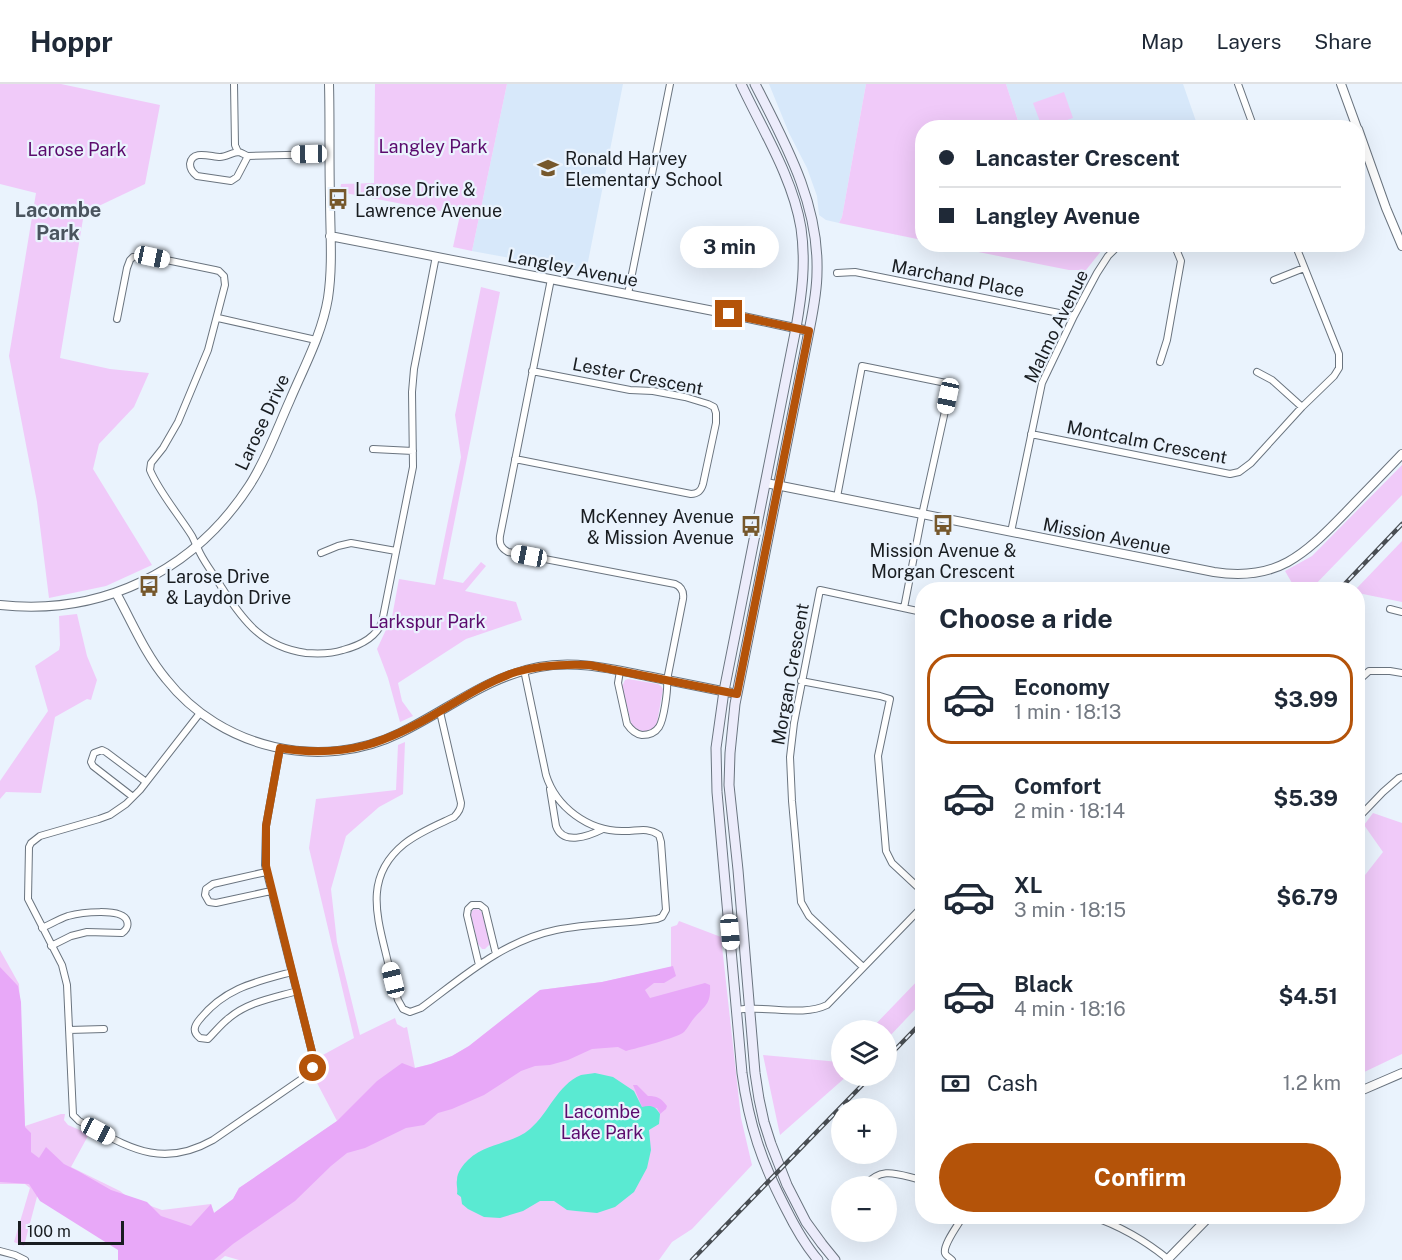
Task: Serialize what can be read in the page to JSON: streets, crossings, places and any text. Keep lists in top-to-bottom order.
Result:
{
  "streets": {
    "street": [
      "Langley Avenue",
      "Marchand Place",
      "Malmo Avenue",
      "Lester Crescent",
      "Larose Drive",
      "Montcalm Crescent",
      "Mission Avenue",
      "Morgan Crescent"
    ]
  },
  "crossings": [
    ["Langley Avenue", "Larose Drive"],
    ["Marchand Place", "Malmo Avenue"],
    ["Malmo Avenue", "Montcalm Crescent"],
    ["Malmo Avenue", "Mission Avenue"]
  ],
  "districts": ["Lacombe Park"],
  "parks": [
    "Langley Park",
    "Larose Park",
    "Larkspur Park",
    "Lacombe Lake Park"
  ],
  "places": {
    "school or university": ["Ronald Harvey Elementary School"],
    "bus stop": [
      "Larose Drive & Lawrence Avenue",
      "Mission Avenue & Morgan Crescent",
      "McKenney Avenue & Mission Avenue",
      "Larose Drive & Laydon Drive"
    ]
  },
  "scale_bar": "100 m",
  "page": {
    "header": "Hoppr",
    "nav": ["Map", "Layers", "Share"],
    "banner": ["Lancaster Crescent", "Langley Avenue"],
    "bubble": "3 min",
    "heading": "Choose a ride",
    "list": [
      {
        "name": "Economy",
        "note": "1 min · 18:13",
        "value": "$3.99"
      },
      {
        "name": "Comfort",
        "note": "2 min · 18:14",
        "value": "$5.39"
      },
      {
        "name": "XL",
        "note": "3 min · 18:15",
        "value": "$6.79"
      },
      {
        "name": "Black",
        "note": "4 min · 18:16",
        "value": "$4.51"
      }
    ],
    "map_buttons": ["+", "−"],
    "pay": ["Cash", "1.2 km"],
    "buttons": "Confirm",
    "scale": "100 m"
  }
}
